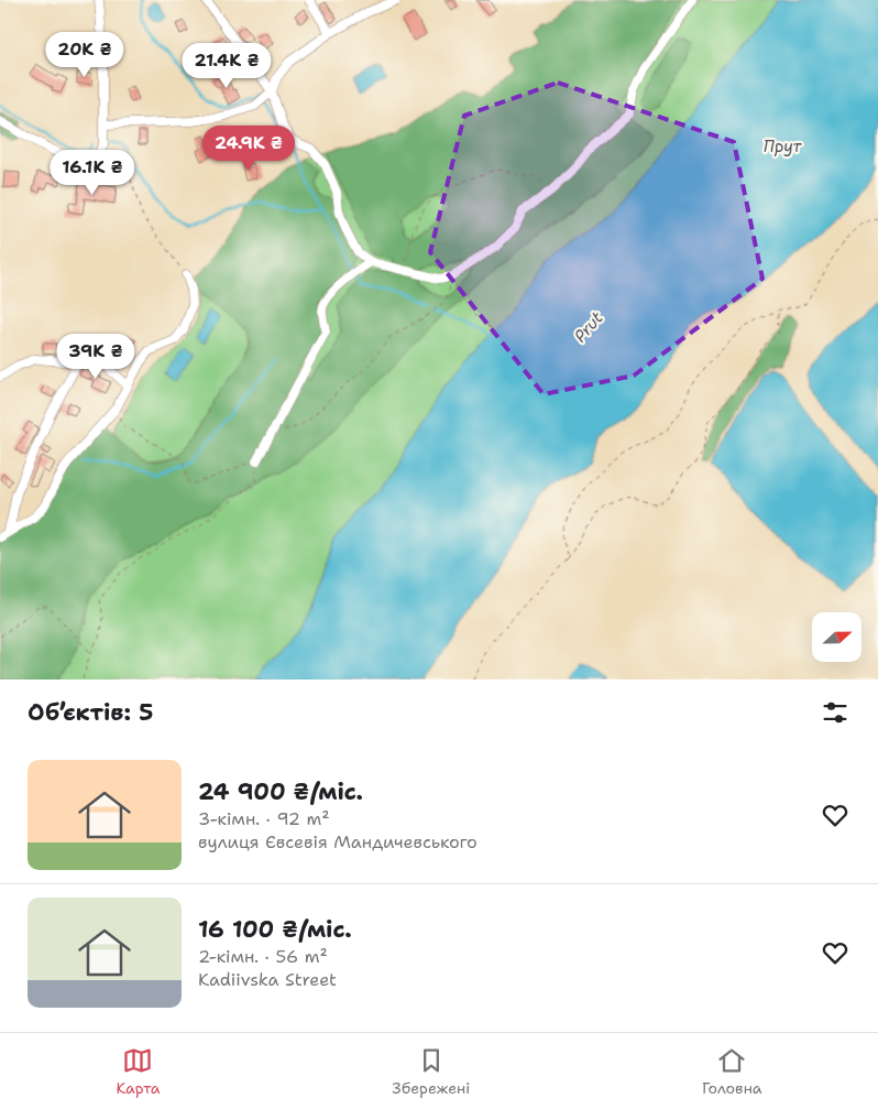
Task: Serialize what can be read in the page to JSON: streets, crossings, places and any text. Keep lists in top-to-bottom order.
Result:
{
  "water": ["Прут", "Prut"],
  "north": "right",
  "page": {
    "price": [
      "20K ₴",
      "21.4K ₴",
      "24.9K ₴",
      "16.1K ₴",
      "39K ₴"
    ],
    "heading": "Об’єктів: 5",
    "list": [
      {
        "name": "24 900 ₴/міс.",
        "note": "3-кімн. · 92 m² · вулиця Євсевія Мандичевського"
      },
      {
        "name": "16 100 ₴/міс.",
        "note": "2-кімн. · 56 m² · Kadiivska Street"
      }
    ],
    "tabs": ["Карта", "Збережені", "Головна"]
  }
}
